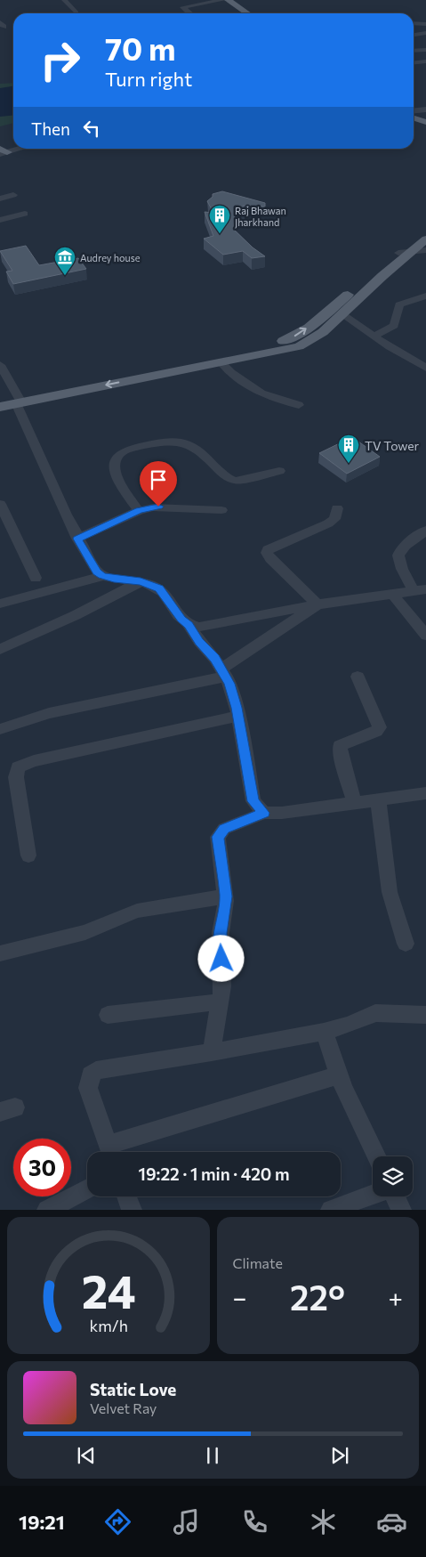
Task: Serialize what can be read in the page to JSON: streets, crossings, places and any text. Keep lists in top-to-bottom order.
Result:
{
  "places": {
    "building": ["Raj Bhawan Jharkhand", "TV Tower"],
    "museum": ["Audrey house"]
  },
  "page": {
    "turn": ["70 m", "Turn right"],
    "then": "Then",
    "limit": "30",
    "trip": "19:22 · 1 min · 420 m",
    "tile": "Climate",
    "heat": ["−", "22°", "+"],
    "song": ["Static Love", "Velvet Ray"],
    "tabs": "19:21",
    "gauge": ["24", "km/h"]
  }
}
